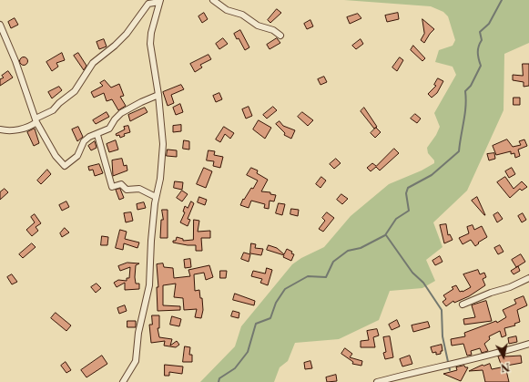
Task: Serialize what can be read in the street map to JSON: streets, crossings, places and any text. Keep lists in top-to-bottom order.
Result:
{
  "north": "bottom"
}
